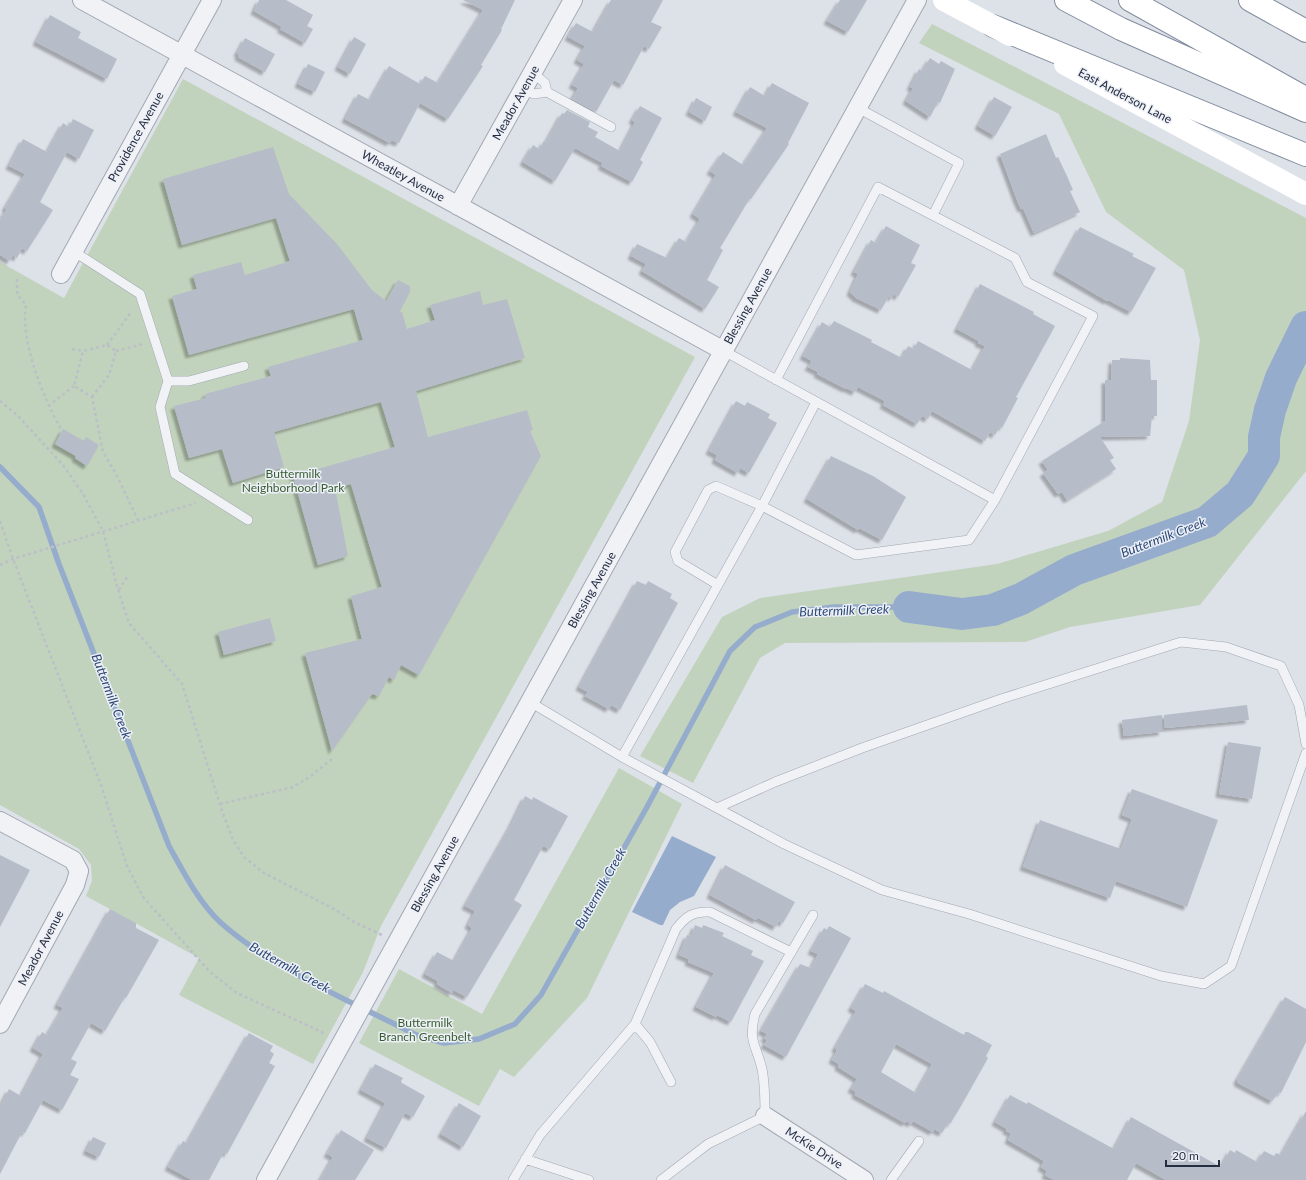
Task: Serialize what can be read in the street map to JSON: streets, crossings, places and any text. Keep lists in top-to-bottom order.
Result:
{
  "streets": {
    "main road": ["East Anderson Lane"],
    "street": [
      "Meador Avenue",
      "Providence Avenue",
      "Wheatley Avenue",
      "Blessing Avenue",
      "McKie Drive"
    ]
  },
  "crossings": [
    ["Meador Avenue", "Wheatley Avenue"],
    ["Providence Avenue", "Wheatley Avenue"],
    ["Wheatley Avenue", "Blessing Avenue"]
  ],
  "water": ["Buttermilk Creek"],
  "parks": ["Buttermilk Neighborhood Park", "Buttermilk Branch Greenbelt"],
  "scale_bar": "20 m"
}
